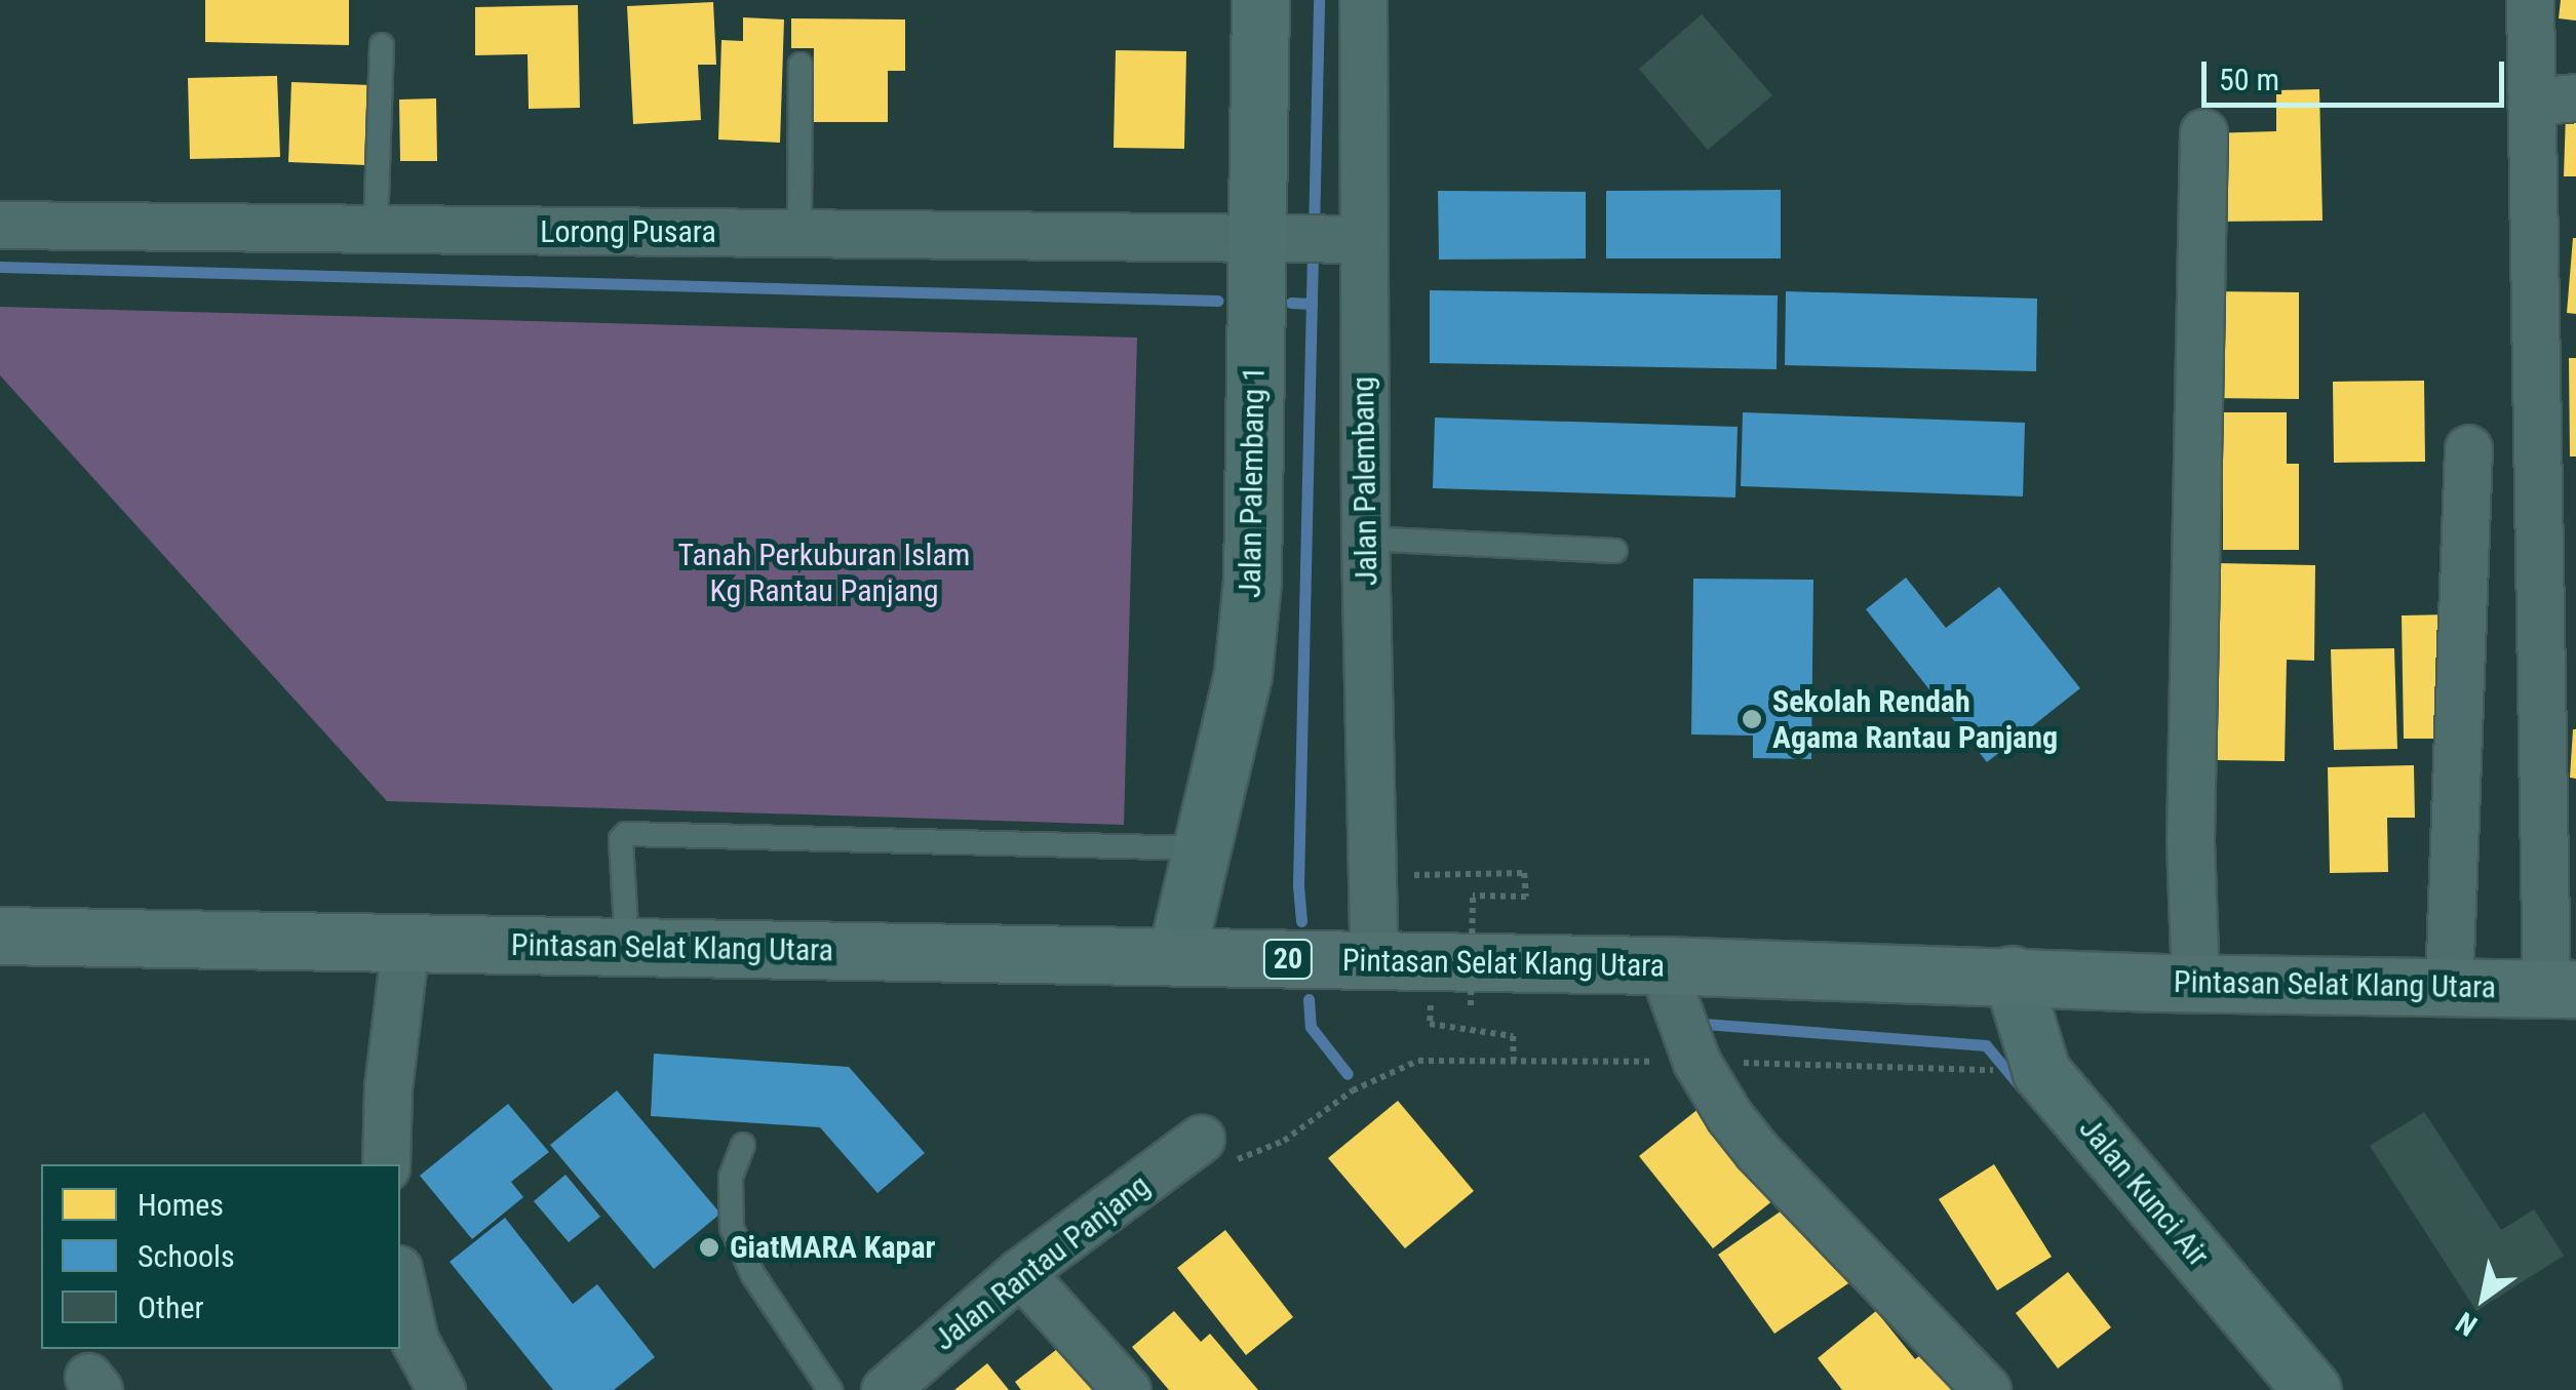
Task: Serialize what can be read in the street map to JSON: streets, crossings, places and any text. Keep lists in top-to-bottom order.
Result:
{
  "streets": {
    "highway": ["Pintasan Selat Klang Utara", "20"],
    "street": [
      "Lorong Pusara",
      "Jalan Palembang",
      "Jalan Palembang 1",
      "Jalan Kunci Air",
      "Jalan Rantau Panjang"
    ]
  },
  "crossings": [
    ["Lorong Pusara", "Jalan Palembang"],
    ["Lorong Pusara", "Jalan Palembang 1"],
    ["Jalan Palembang", "Pintasan Selat Klang Utara"],
    ["Jalan Palembang 1", "Pintasan Selat Klang Utara"],
    ["Pintasan Selat Klang Utara", "Jalan Kunci Air"]
  ],
  "parks": ["Tanah Perkuburan Islam Kg Rantau Panjang"],
  "places": ["Sekolah Rendah Agama Rantau Panjang", "GiatMARA Kapar"],
  "legend": ["Homes", "Schools", "Other"],
  "scale_bar": "50 m",
  "north": "bottom left"
}
